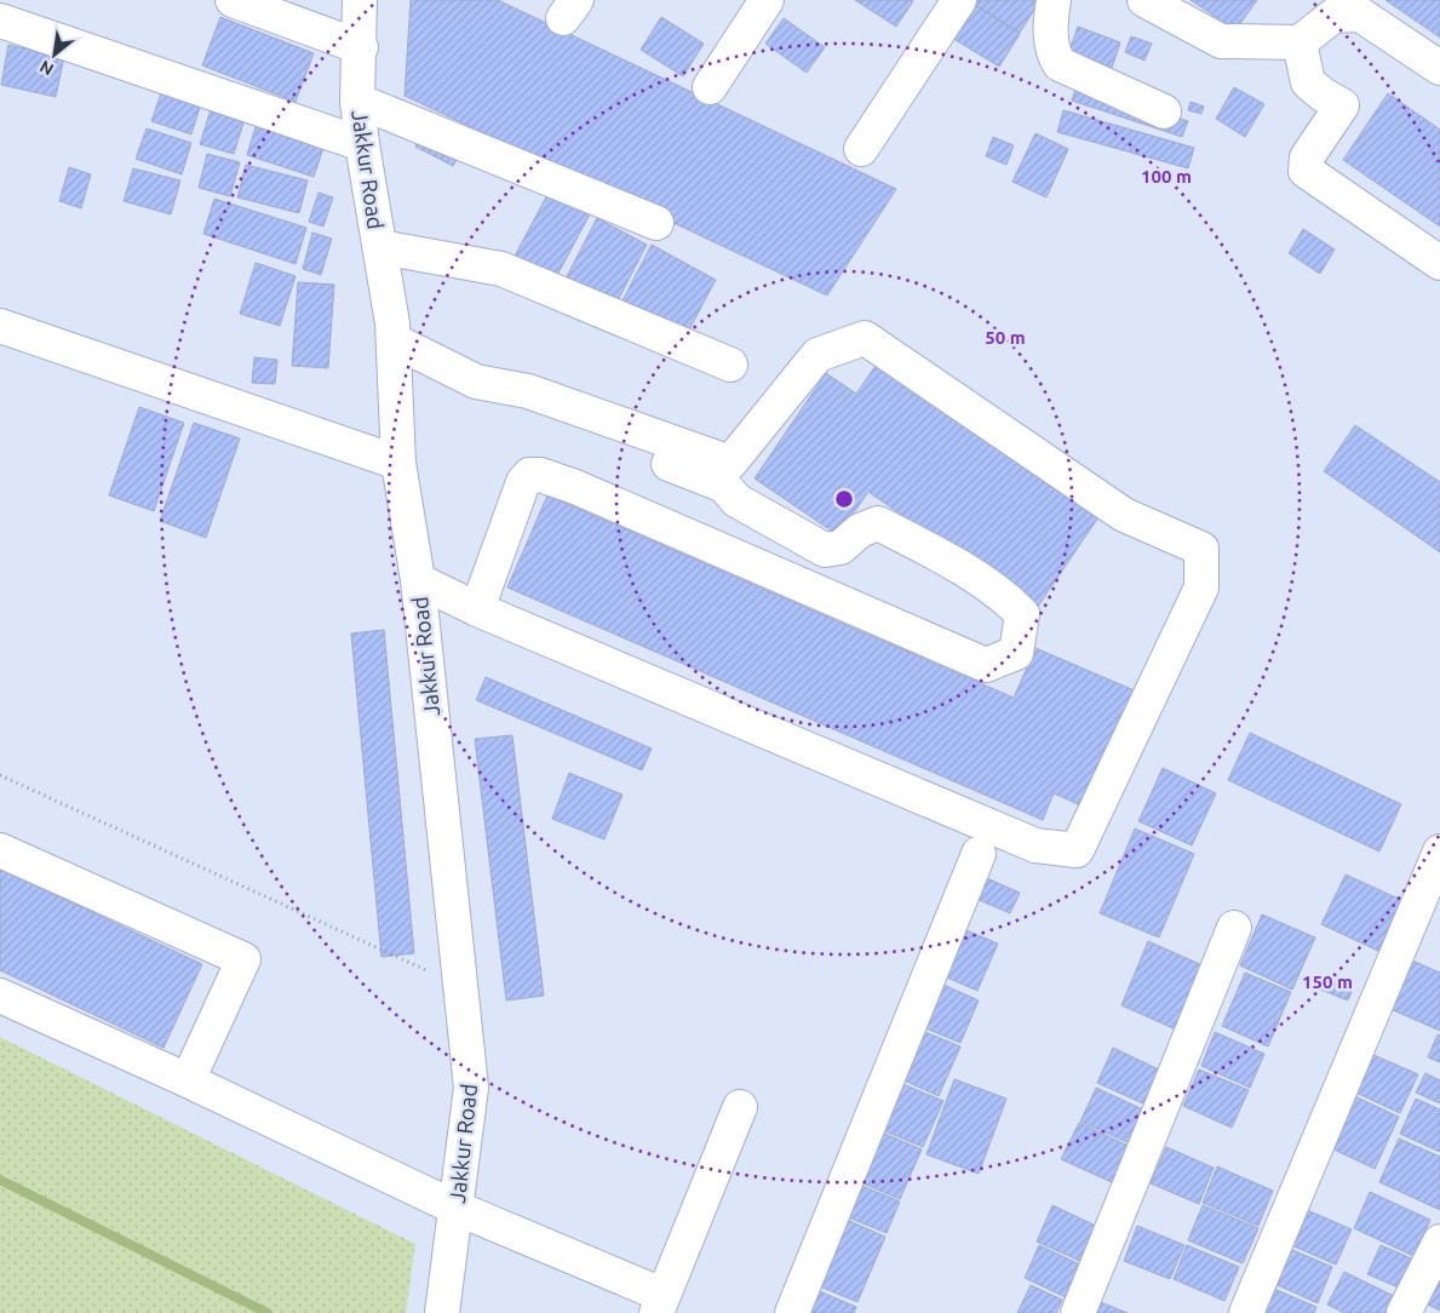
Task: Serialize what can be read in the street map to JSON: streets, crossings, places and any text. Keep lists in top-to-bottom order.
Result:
{
  "streets": {
    "street": ["Jakkur Road"]
  },
  "north": "bottom left",
  "rings": ["100 m", "50 m", "150 m"]
}
